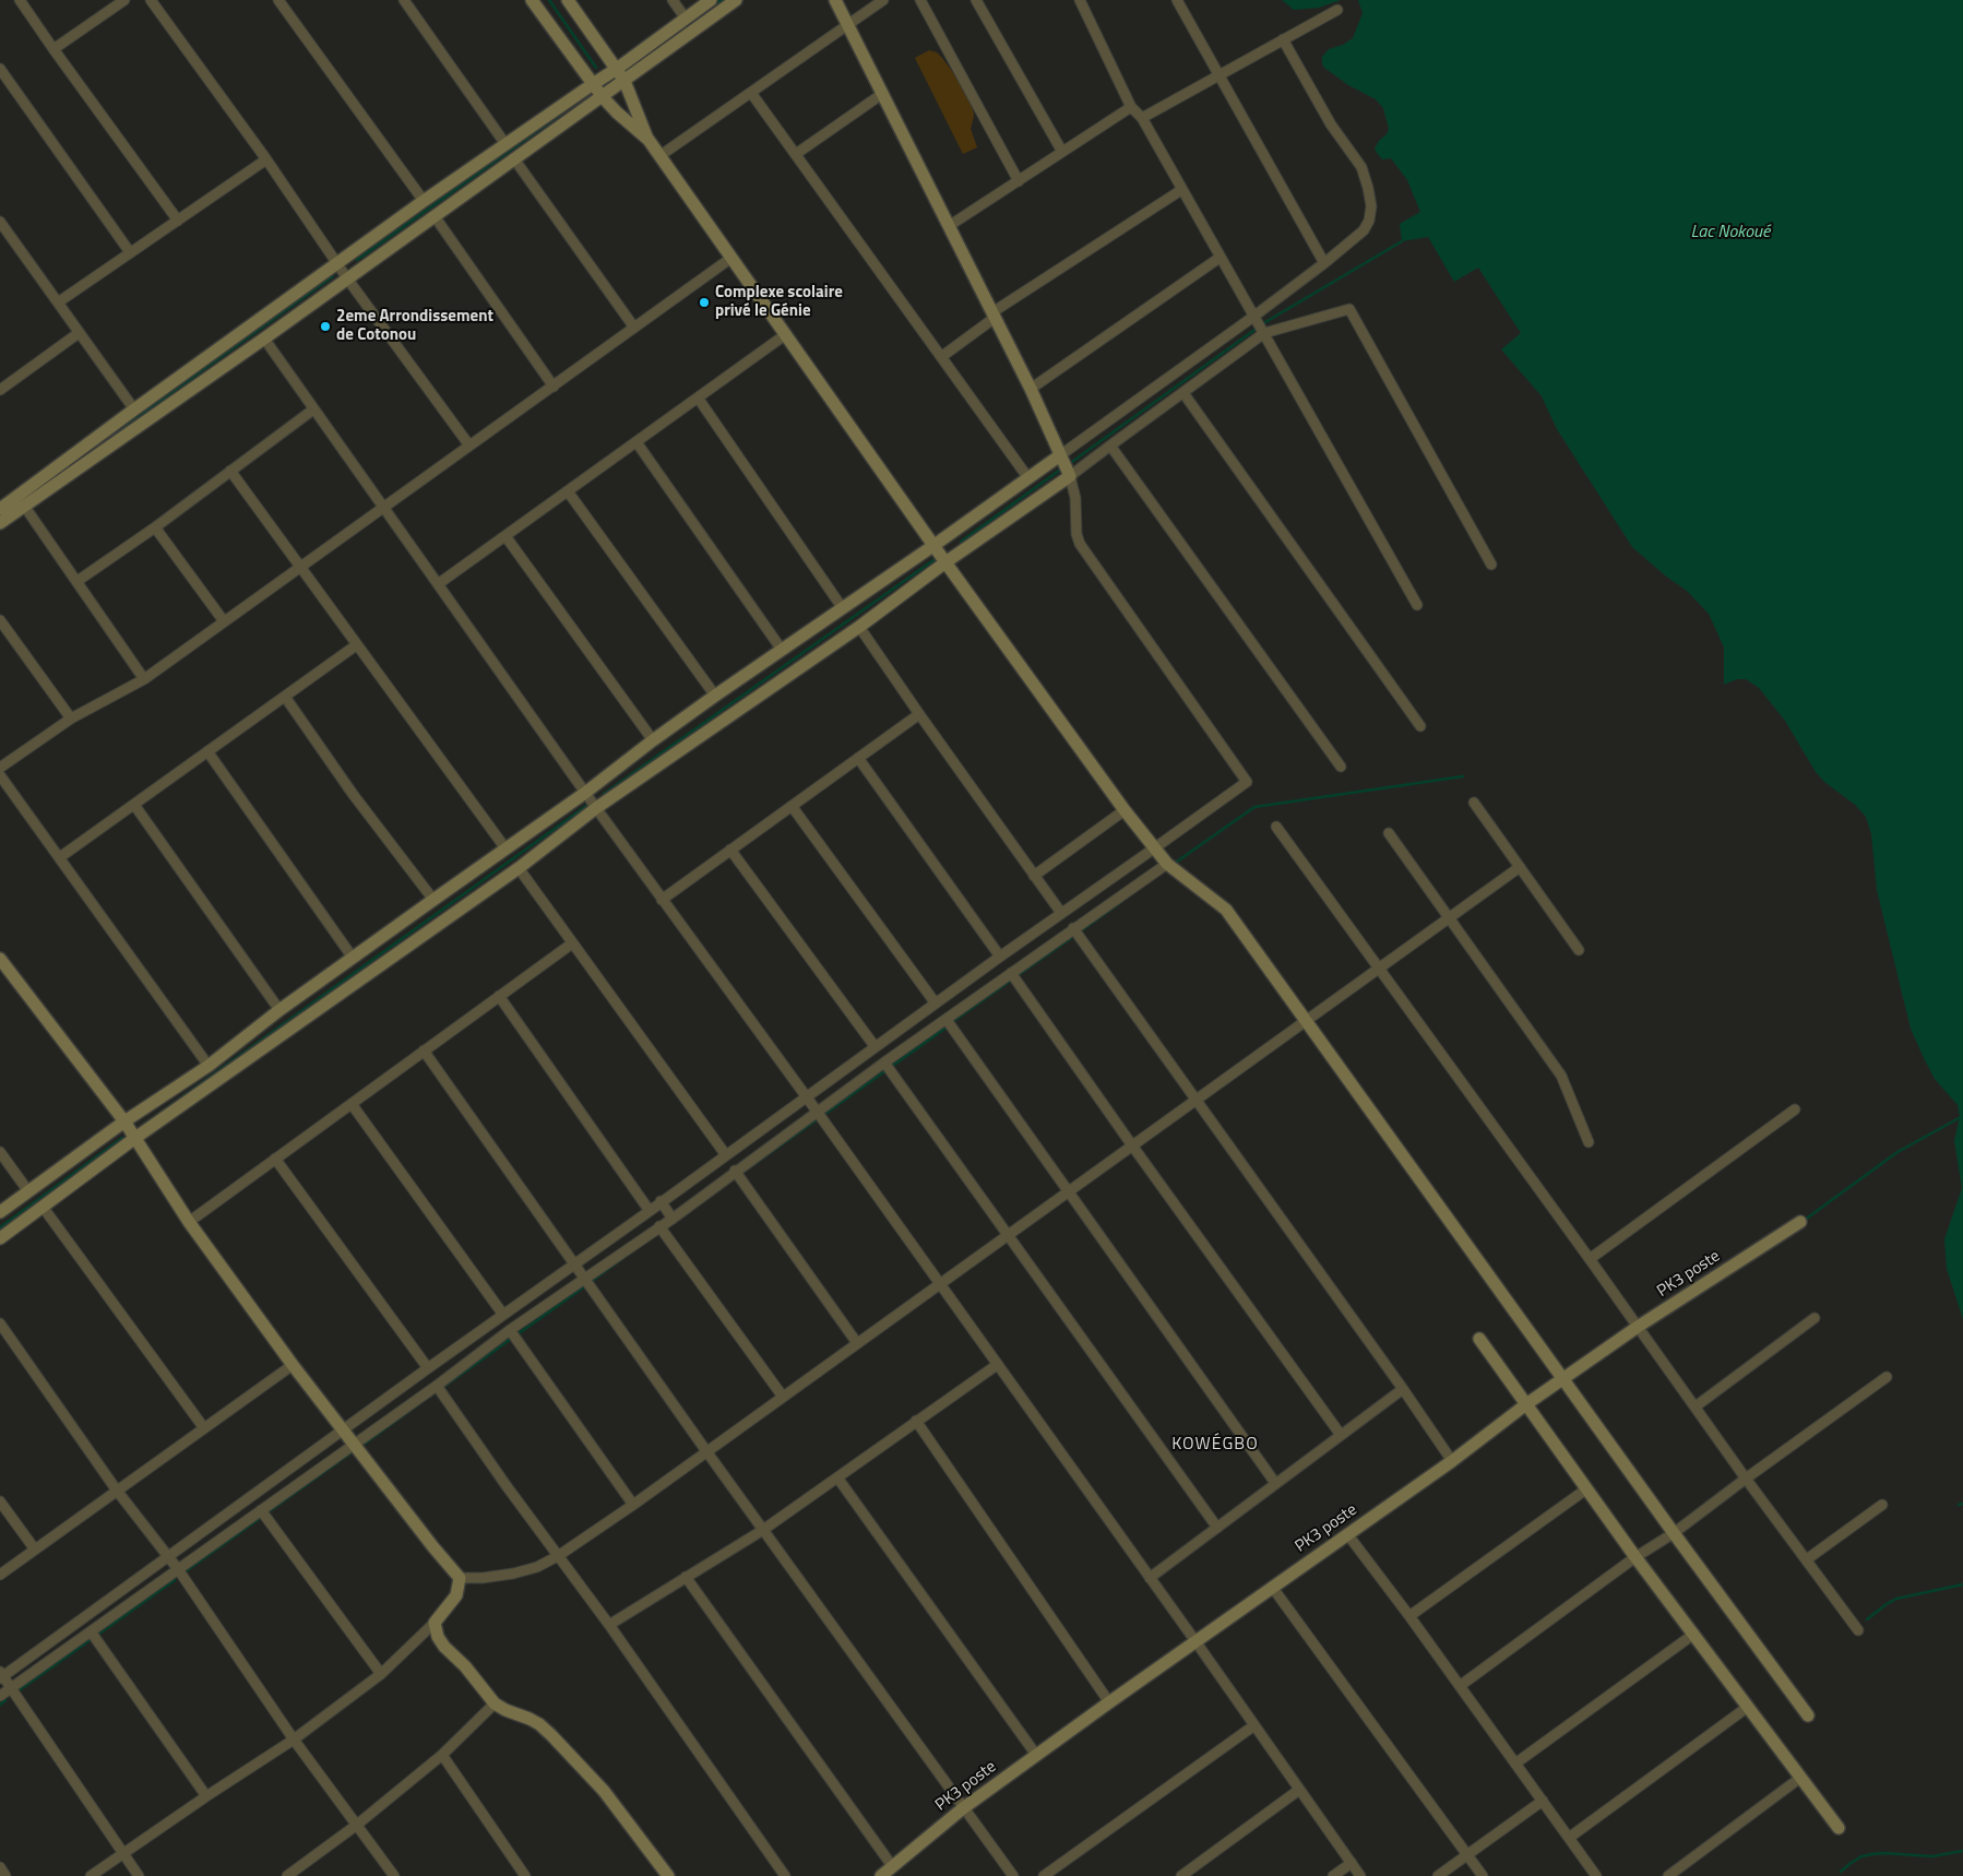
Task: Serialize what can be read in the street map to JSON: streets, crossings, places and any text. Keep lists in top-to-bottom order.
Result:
{
  "streets": {
    "street": ["PK3 poste"]
  },
  "districts": ["KOWÉGBO"],
  "water": ["Lac Nokoué"],
  "places": ["Complexe scolaire privé le Génie", "2eme Arrondissement de Cotonou"]
}
